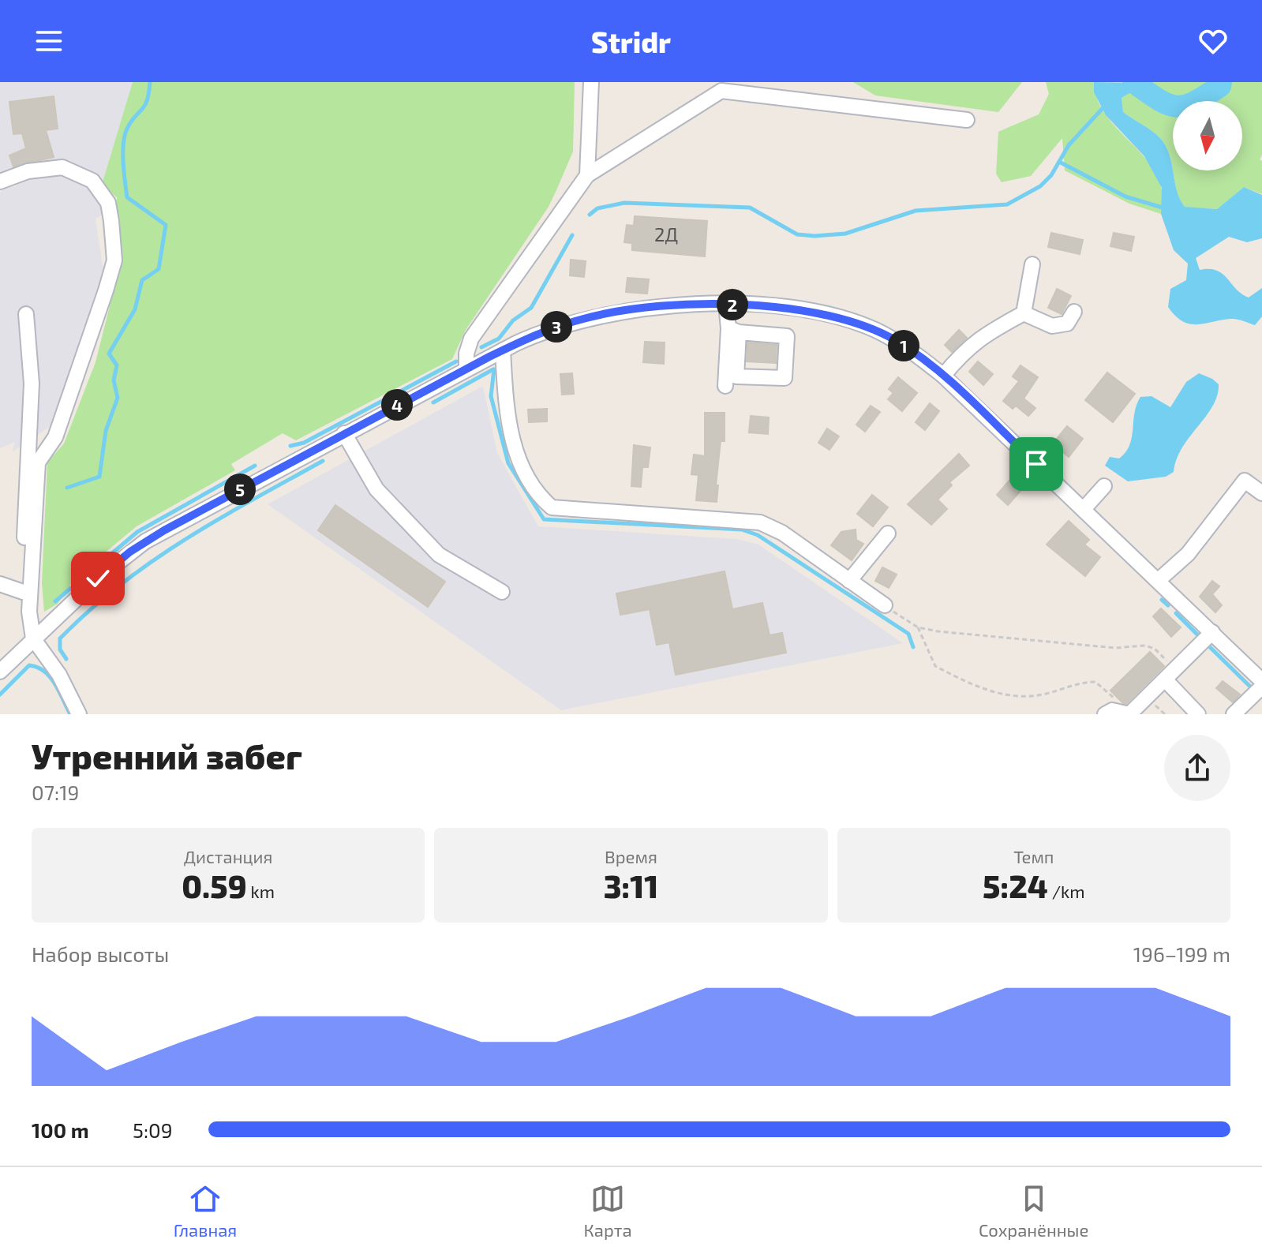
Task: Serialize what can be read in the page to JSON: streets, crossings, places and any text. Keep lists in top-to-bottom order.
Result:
{
  "house_numbers": ["2Д"],
  "north": "bottom",
  "page": {
    "header": "Stridr",
    "pins": [
      "2",
      "3",
      "1",
      "4",
      "5"
    ],
    "heading": ["Утренний забег", "07:19"],
    "stats": [
      ["Дистанция", "0.59 km"],
      ["Время", "3:11"],
      ["Темп", "5:24 /km"]
    ],
    "chart": ["Набор высоты", "196–199 m"],
    "list": [
      {
        "name": "100 m",
        "note": "5:09"
      }
    ],
    "tabs": ["Главная", "Карта", "Сохранённые"]
  }
}
